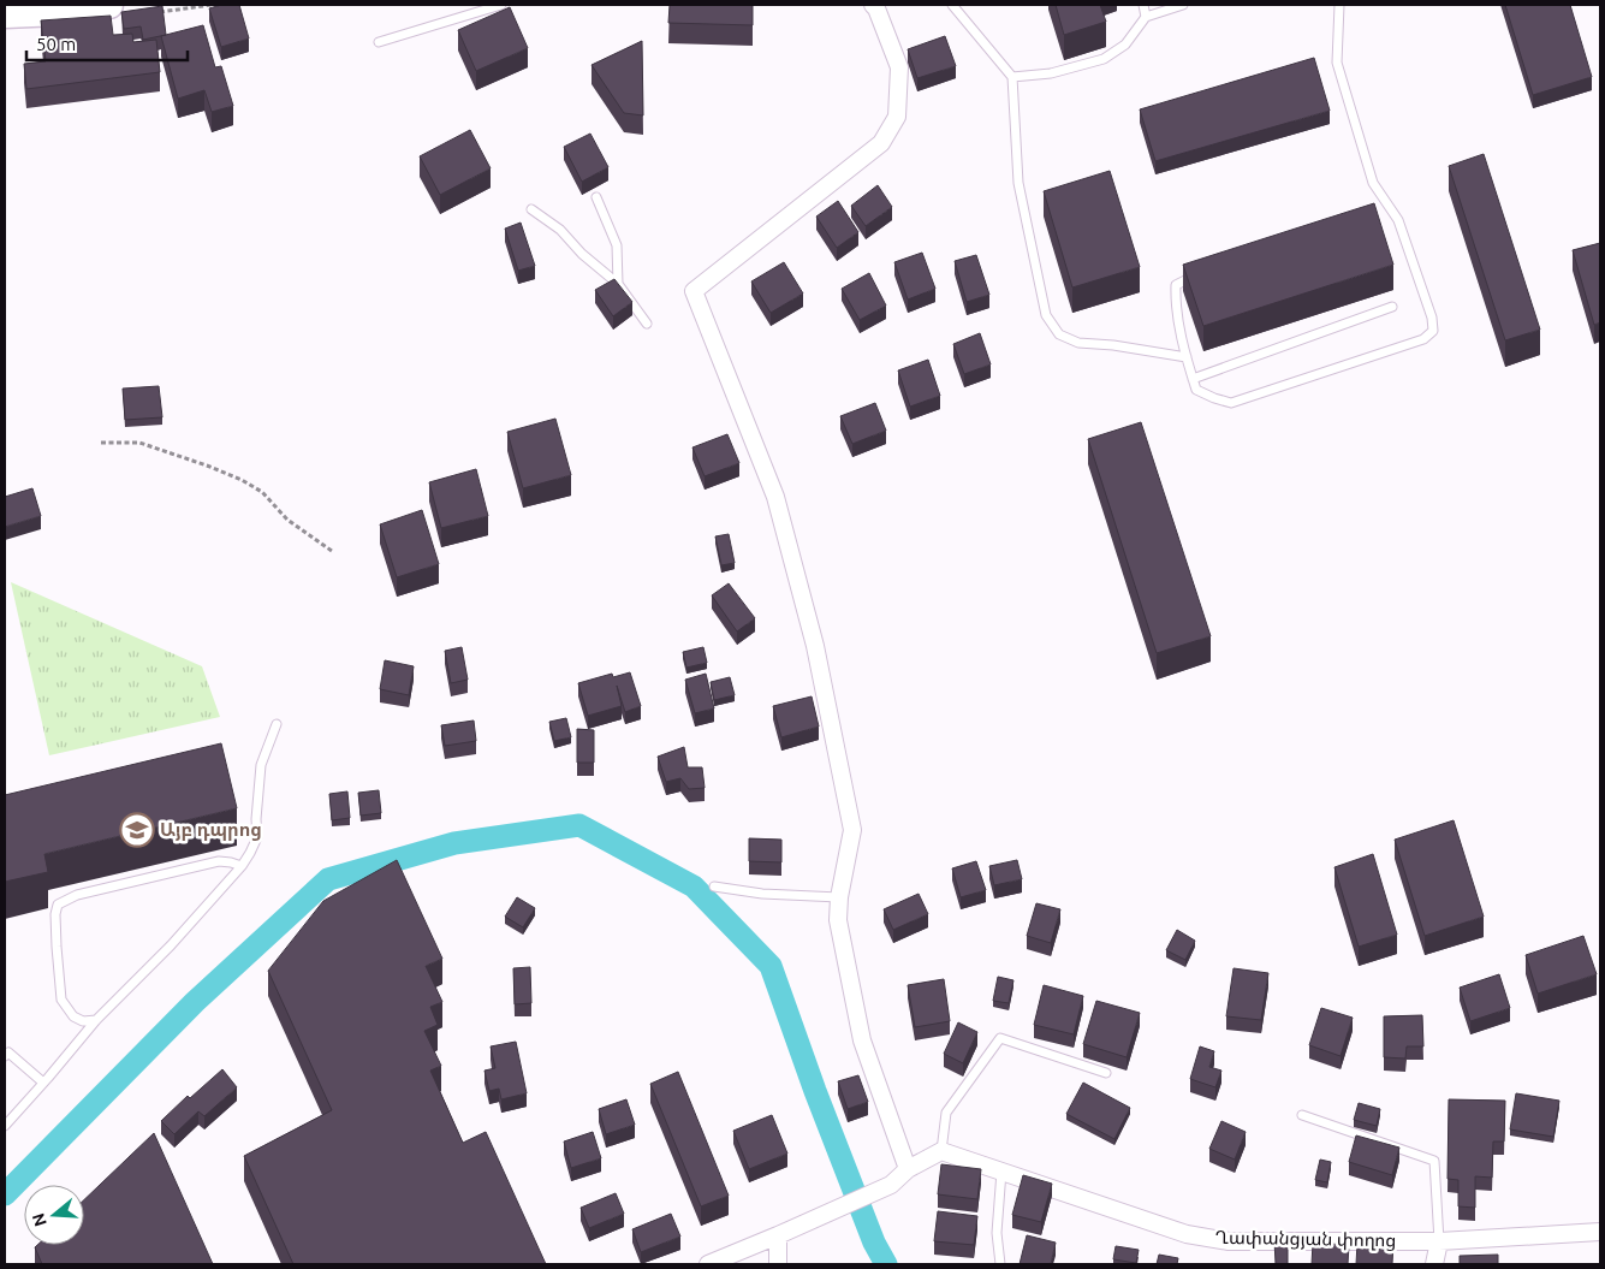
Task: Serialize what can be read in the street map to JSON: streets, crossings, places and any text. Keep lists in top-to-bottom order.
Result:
{
  "streets": {
    "street": ["Ղափանցյան փողոց"]
  },
  "places": {
    "school or university": ["Այբ դպրոց"]
  },
  "scale_bar": "50 m",
  "north": "left"
}
